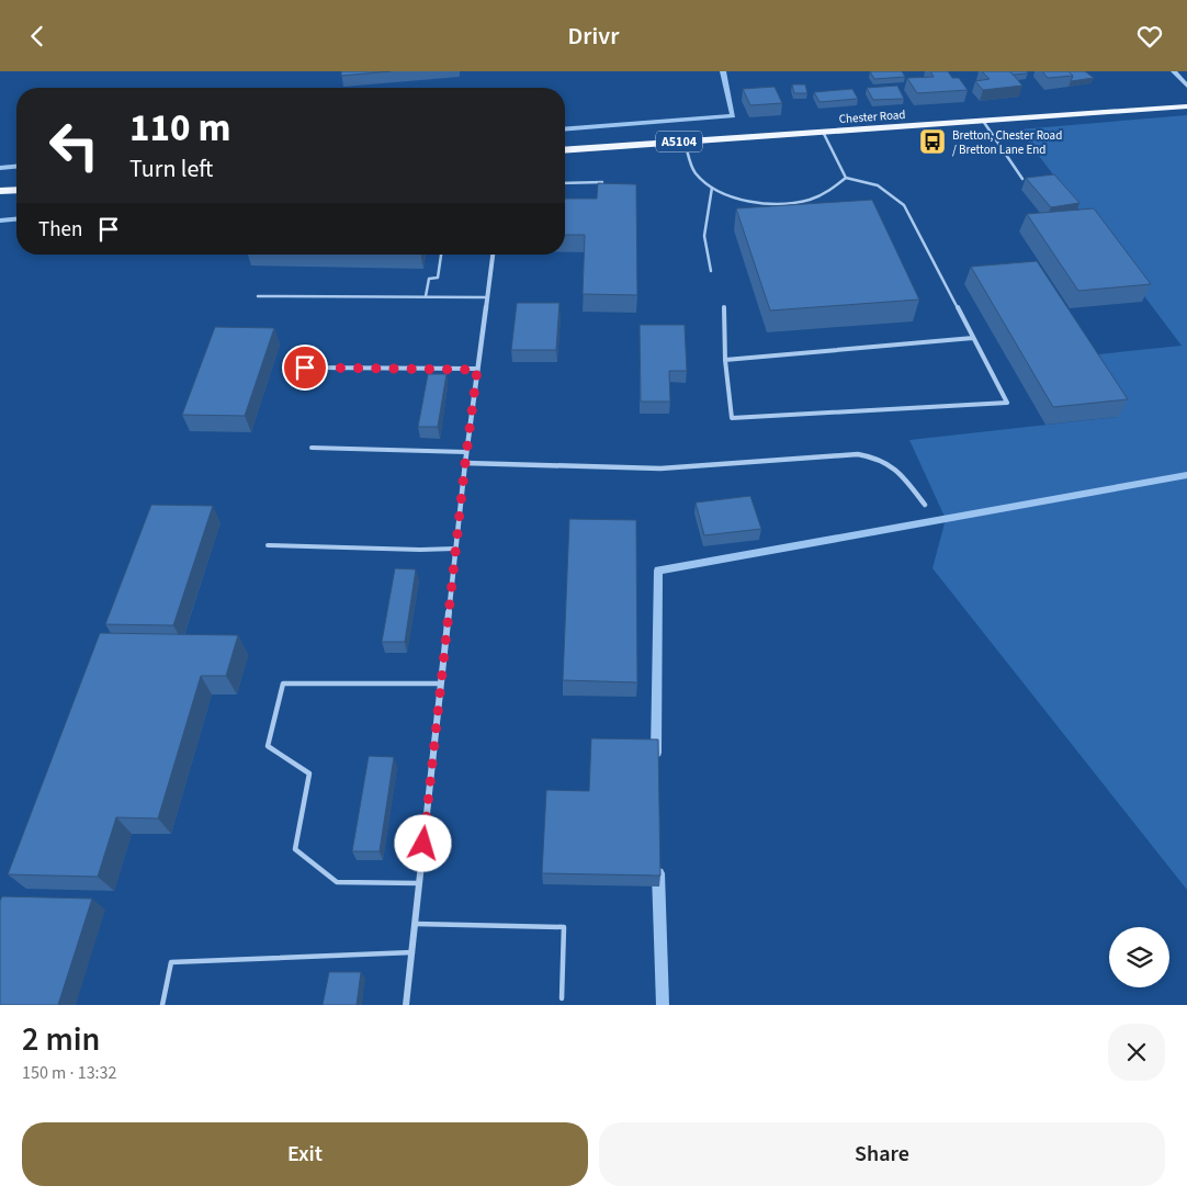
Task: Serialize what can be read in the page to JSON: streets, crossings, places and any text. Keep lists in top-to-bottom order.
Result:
{
  "streets": {
    "main road": ["Chester Road", "A5104"]
  },
  "places": {
    "bus stop": ["Bretton, Chester Road / Bretton Lane End"]
  },
  "page": {
    "header": "Drivr",
    "turn": ["110 m", "Turn left"],
    "then": "Then",
    "heading": ["2 min", "150 m · 13:32"],
    "buttons": ["Exit", "Share"]
  }
}
